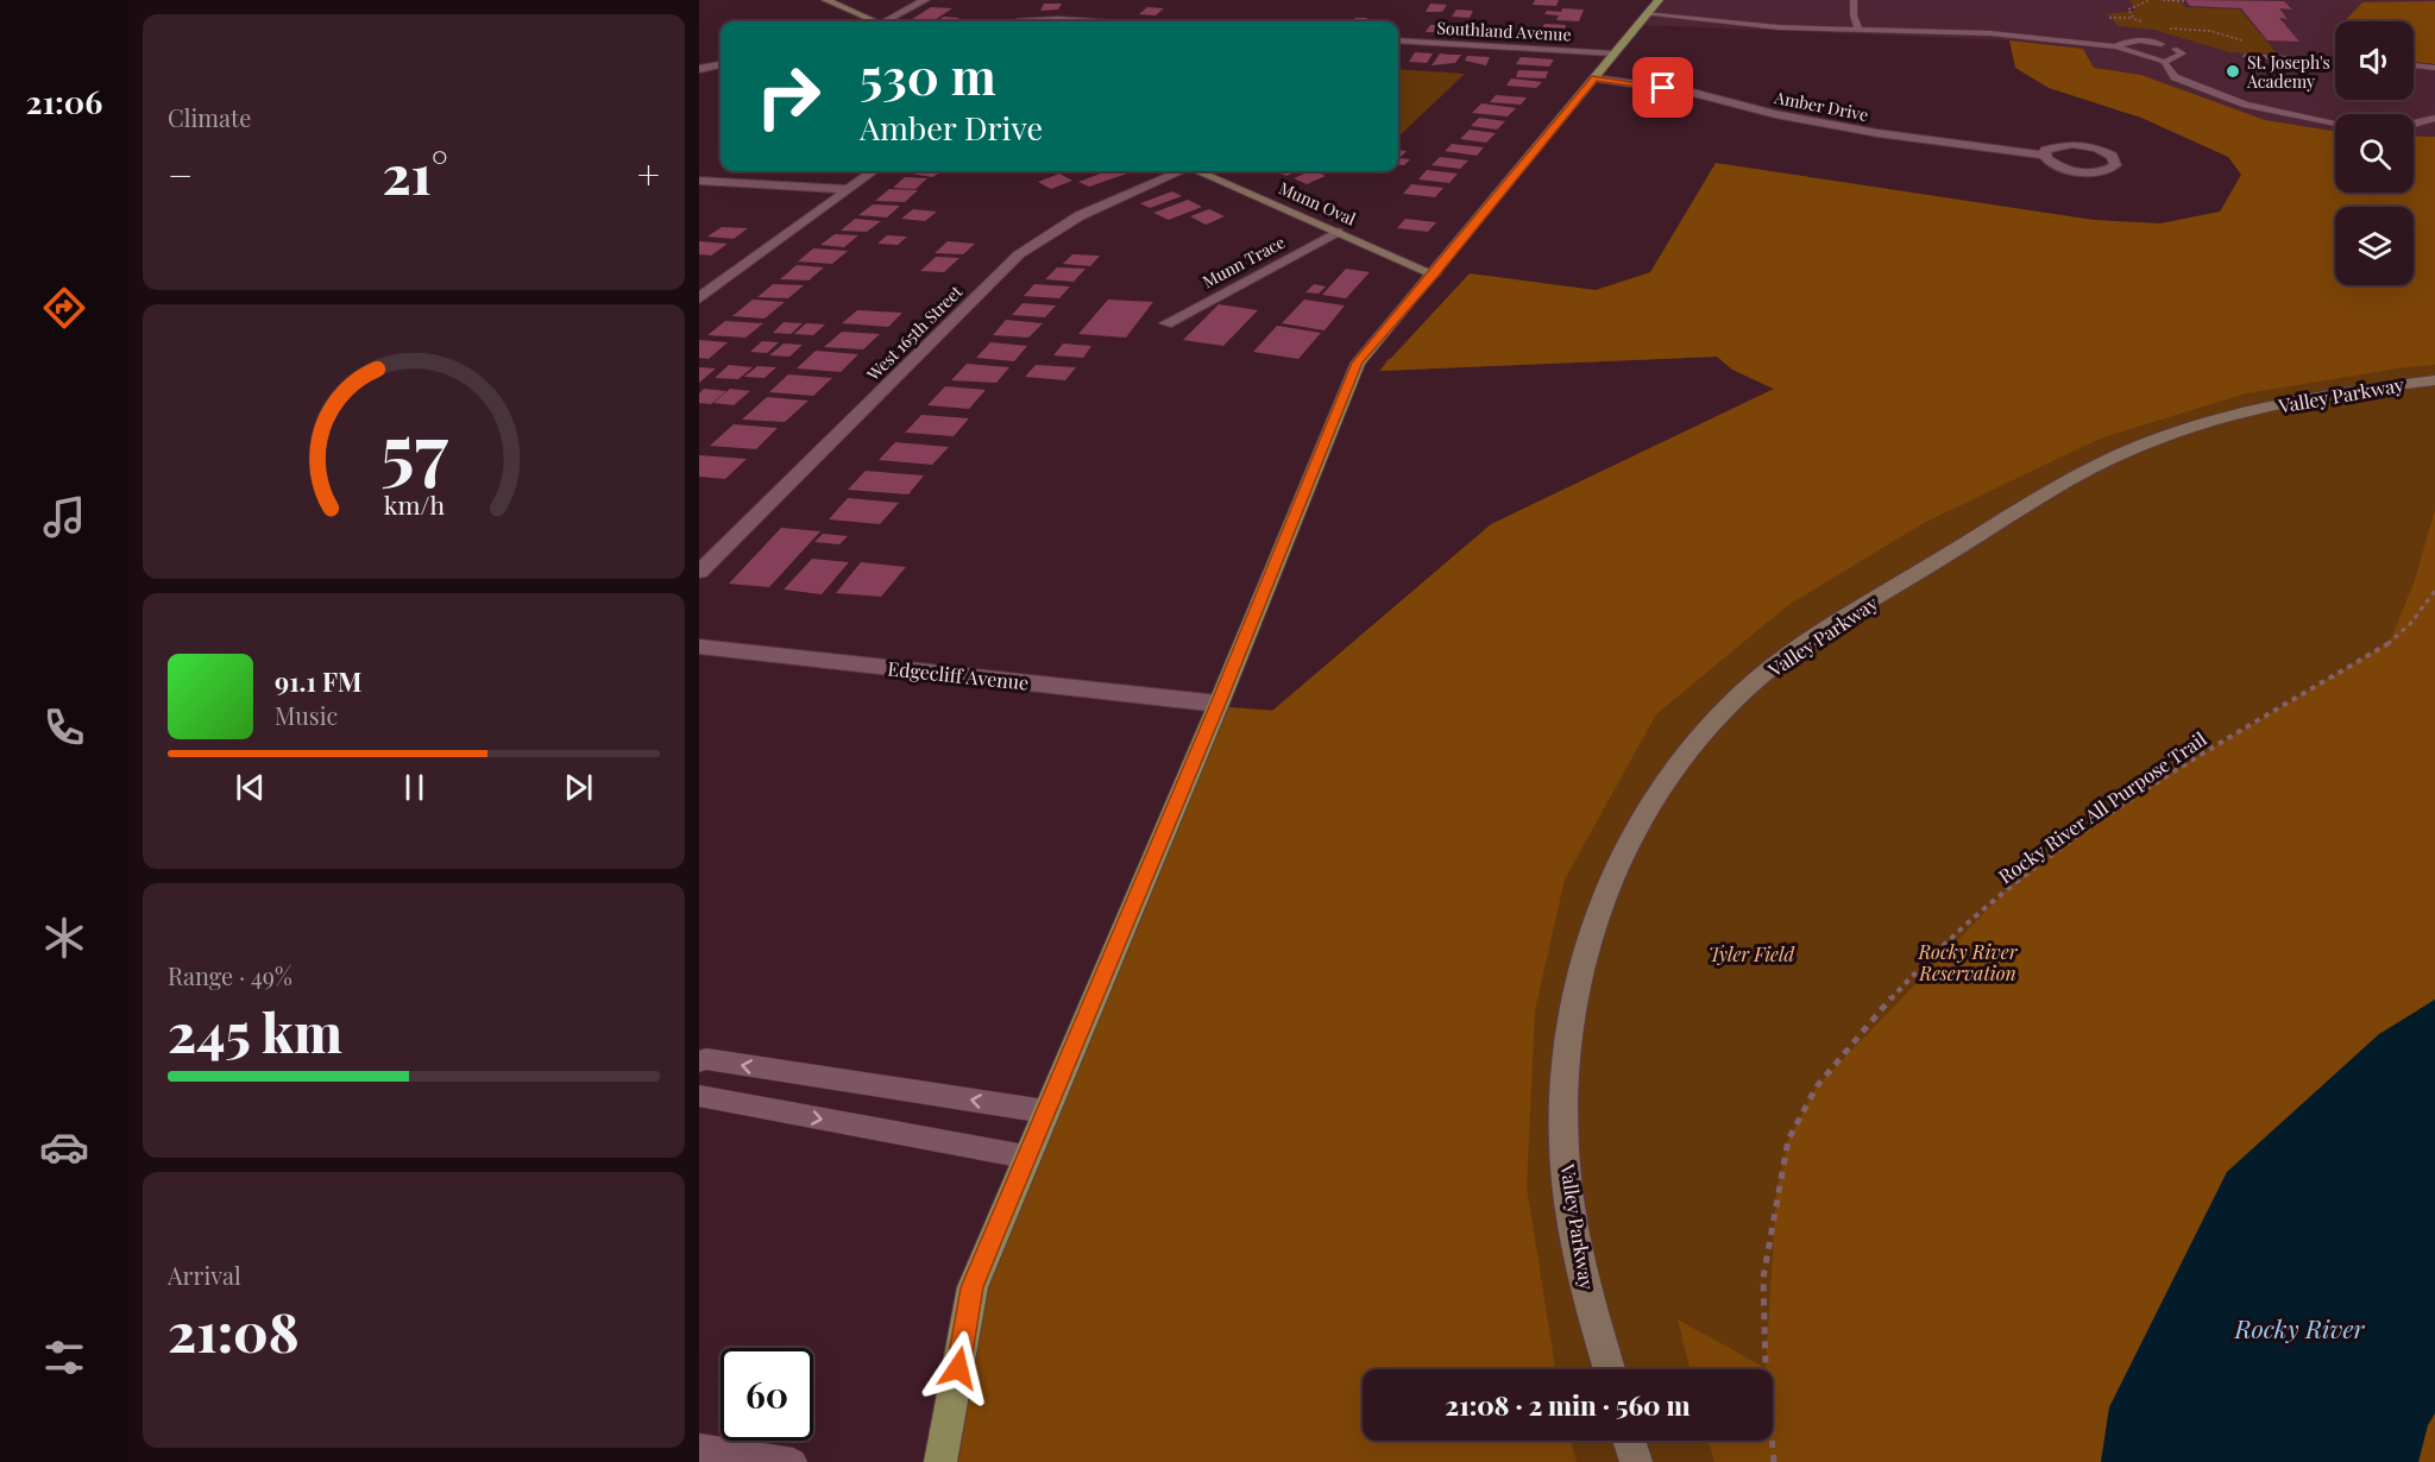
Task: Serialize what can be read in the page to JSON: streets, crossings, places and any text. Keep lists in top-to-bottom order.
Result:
{
  "streets": {
    "street": [
      "Southland Avenue",
      "Amber Drive",
      "Munn Oval",
      "Munn Trace",
      "West 165th Street",
      "Valley Parkway",
      "Edgecliff Avenue"
    ],
    "path": ["Rocky River All Purpose Trail"]
  },
  "crossings": [
    ["Munn Oval", "Munn Trace"]
  ],
  "water": ["Rocky River"],
  "parks": ["Rocky River Reservation", "Tyler Field"],
  "places": ["St. Joseph's Academy"],
  "page": {
    "tabs": "21:06",
    "tile": [
      "Climate",
      ["Range · 49%", "245 km"],
      ["Arrival", "21:08"]
    ],
    "turn": ["530 m", "Amber Drive"],
    "heat": ["−", "21°", "+"],
    "song": ["91.1 FM", "Music"],
    "limit": "60",
    "trip": "21:08 · 2 min · 560 m",
    "gauge": ["57", "km/h"]
  }
}
